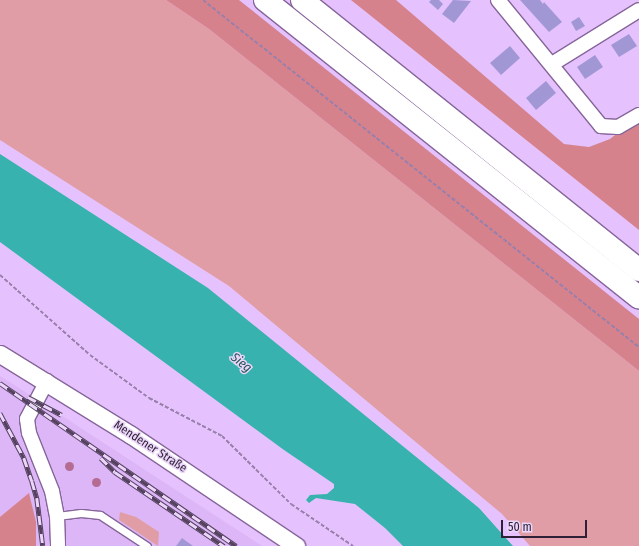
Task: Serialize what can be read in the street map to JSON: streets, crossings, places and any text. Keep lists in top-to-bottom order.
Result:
{
  "streets": {
    "street": ["Mendener Straße"]
  },
  "water": ["Sieg"],
  "scale_bar": "50 m"
}
